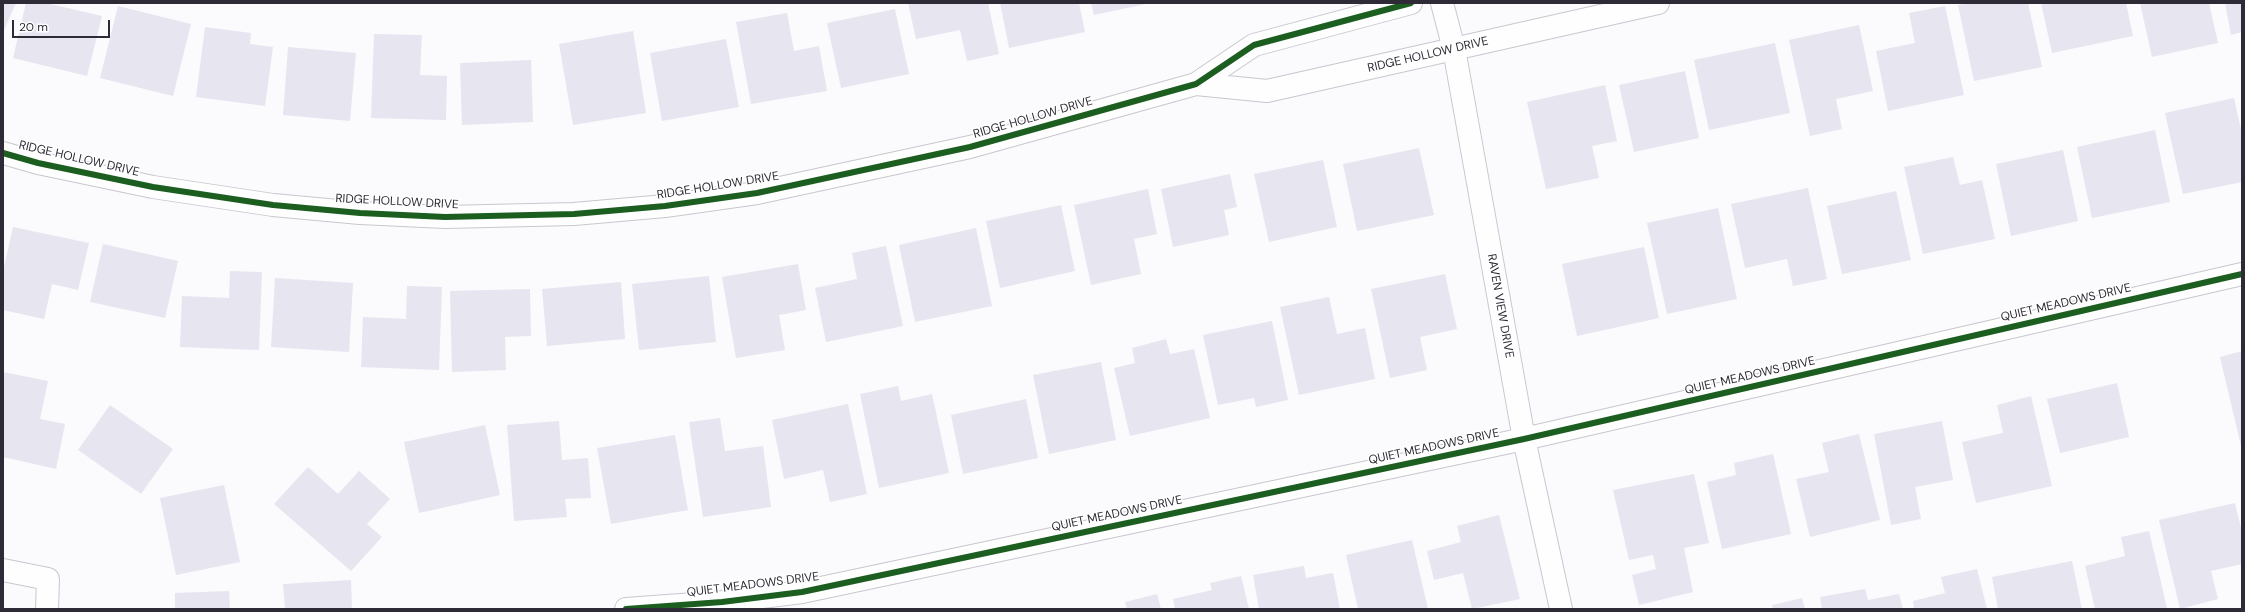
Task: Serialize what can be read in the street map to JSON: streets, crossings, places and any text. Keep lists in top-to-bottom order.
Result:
{
  "streets": {
    "street": ["RIDGE HOLLOW DRIVE", "QUIET MEADOWS DRIVE", "RAVEN VIEW DRIVE"]
  },
  "crossings": [
    ["RIDGE HOLLOW DRIVE", "RAVEN VIEW DRIVE"],
    ["QUIET MEADOWS DRIVE", "RAVEN VIEW DRIVE"]
  ],
  "scale_bar": "20 m"
}
